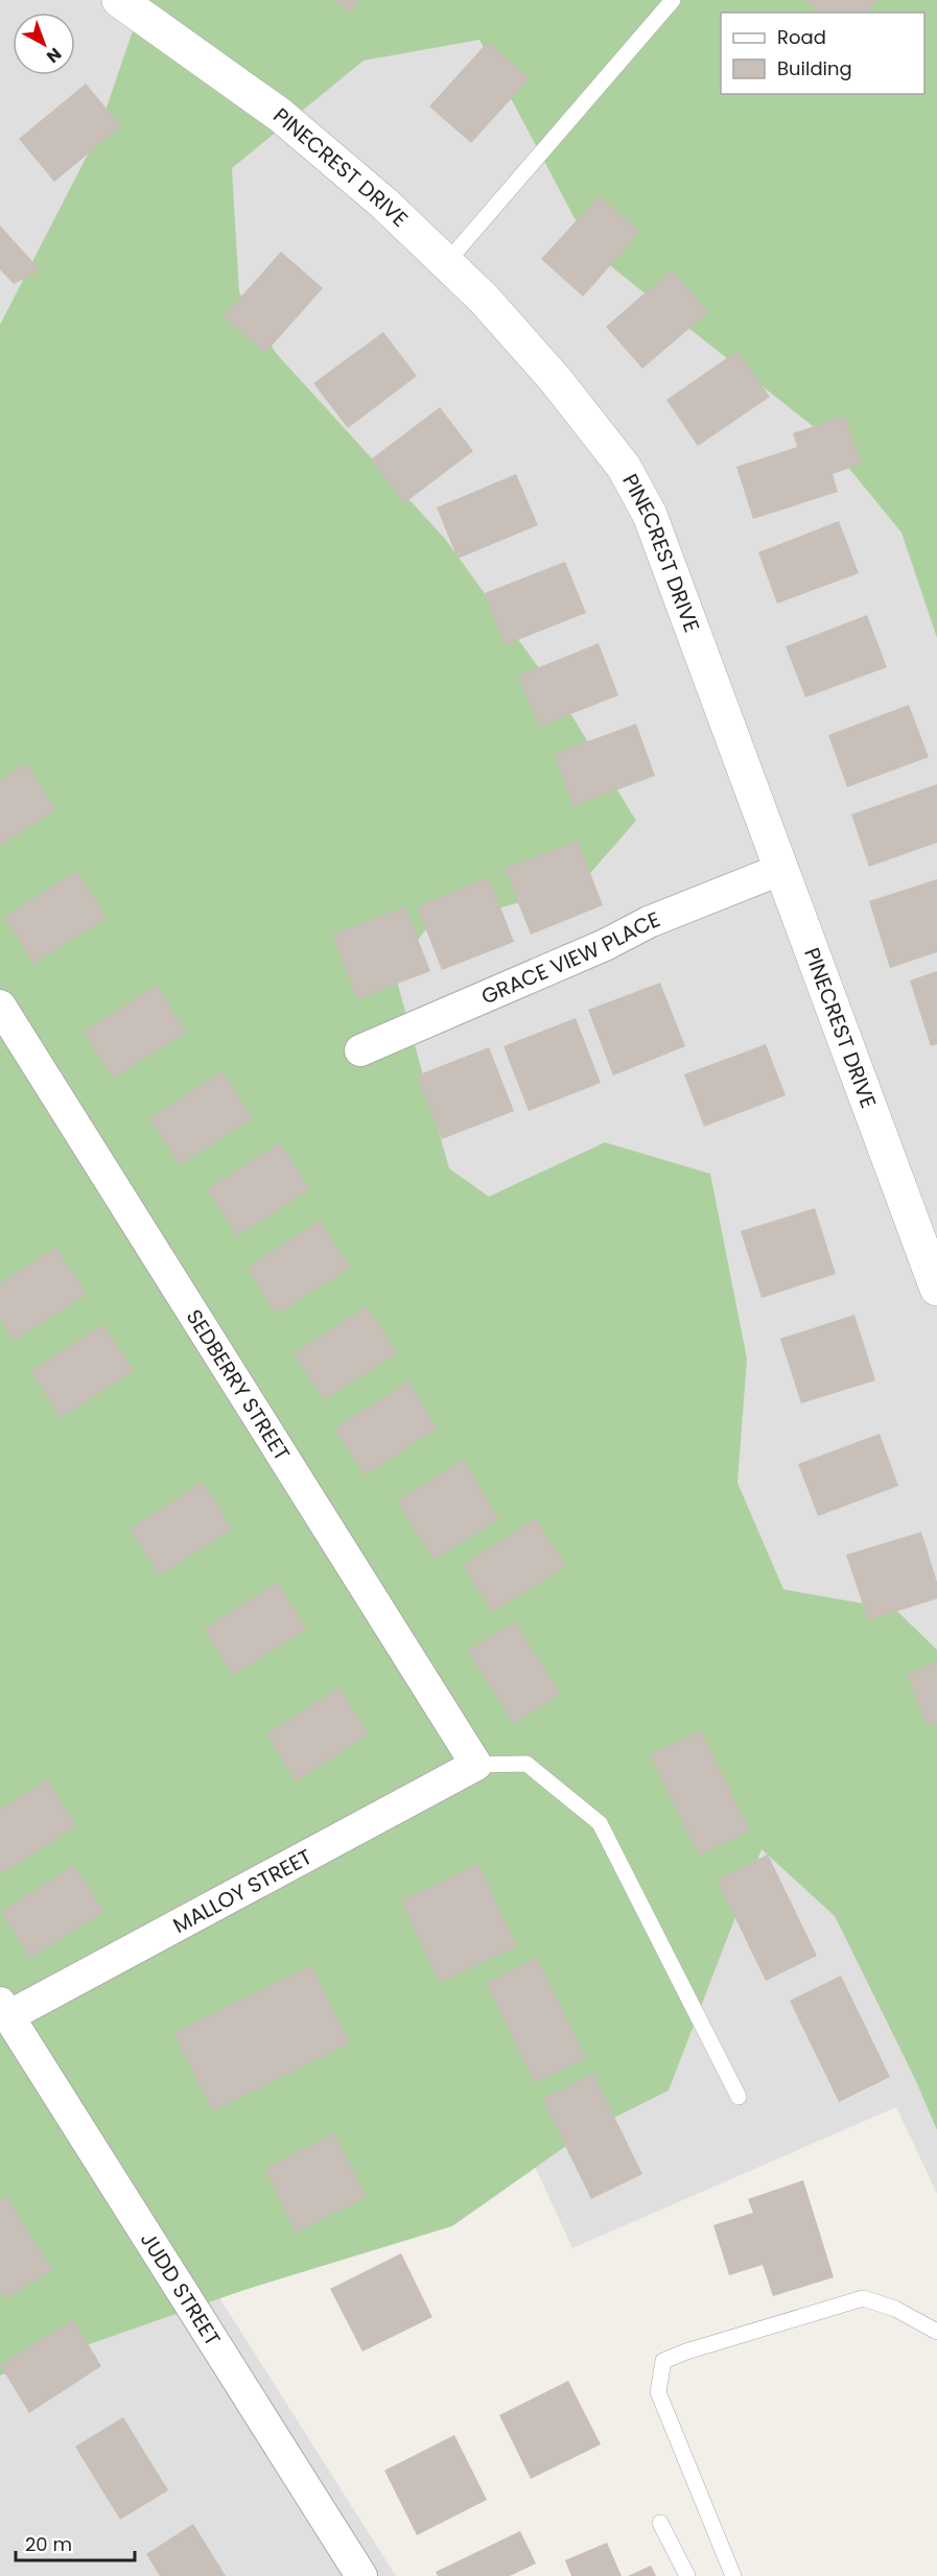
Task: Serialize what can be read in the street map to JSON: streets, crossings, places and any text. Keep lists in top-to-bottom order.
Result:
{
  "streets": {
    "street": [
      "PINECREST DRIVE",
      "GRACE VIEW PLACE",
      "SEDBERRY STREET",
      "MALLOY STREET",
      "JUDD STREET"
    ]
  },
  "crossings": [
    ["PINECREST DRIVE", "GRACE VIEW PLACE"],
    ["SEDBERRY STREET", "MALLOY STREET"],
    ["MALLOY STREET", "JUDD STREET"]
  ],
  "legend": ["Road", "Building"],
  "scale_bar": "20 m",
  "north": "bottom right"
}
